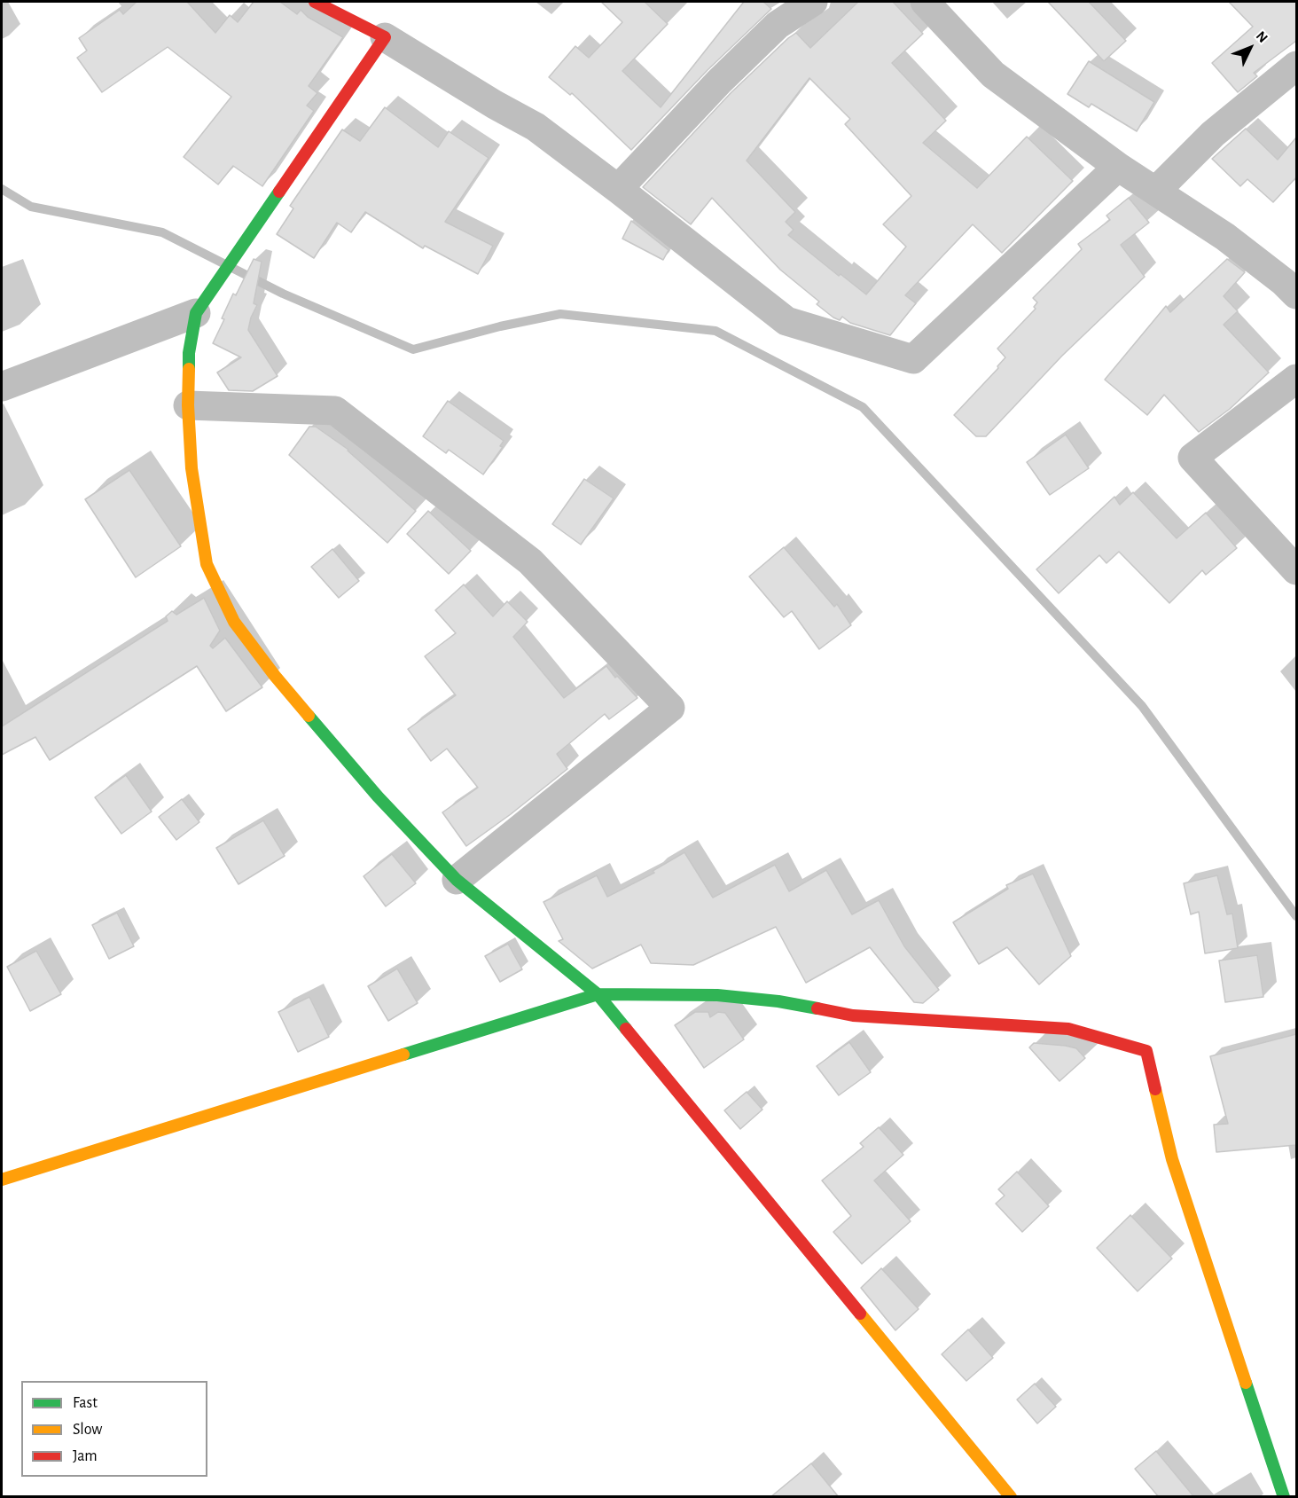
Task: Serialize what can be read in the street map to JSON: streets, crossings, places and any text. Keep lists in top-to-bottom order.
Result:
{
  "legend": ["Fast", "Slow", "Jam"],
  "north": "top right"
}
